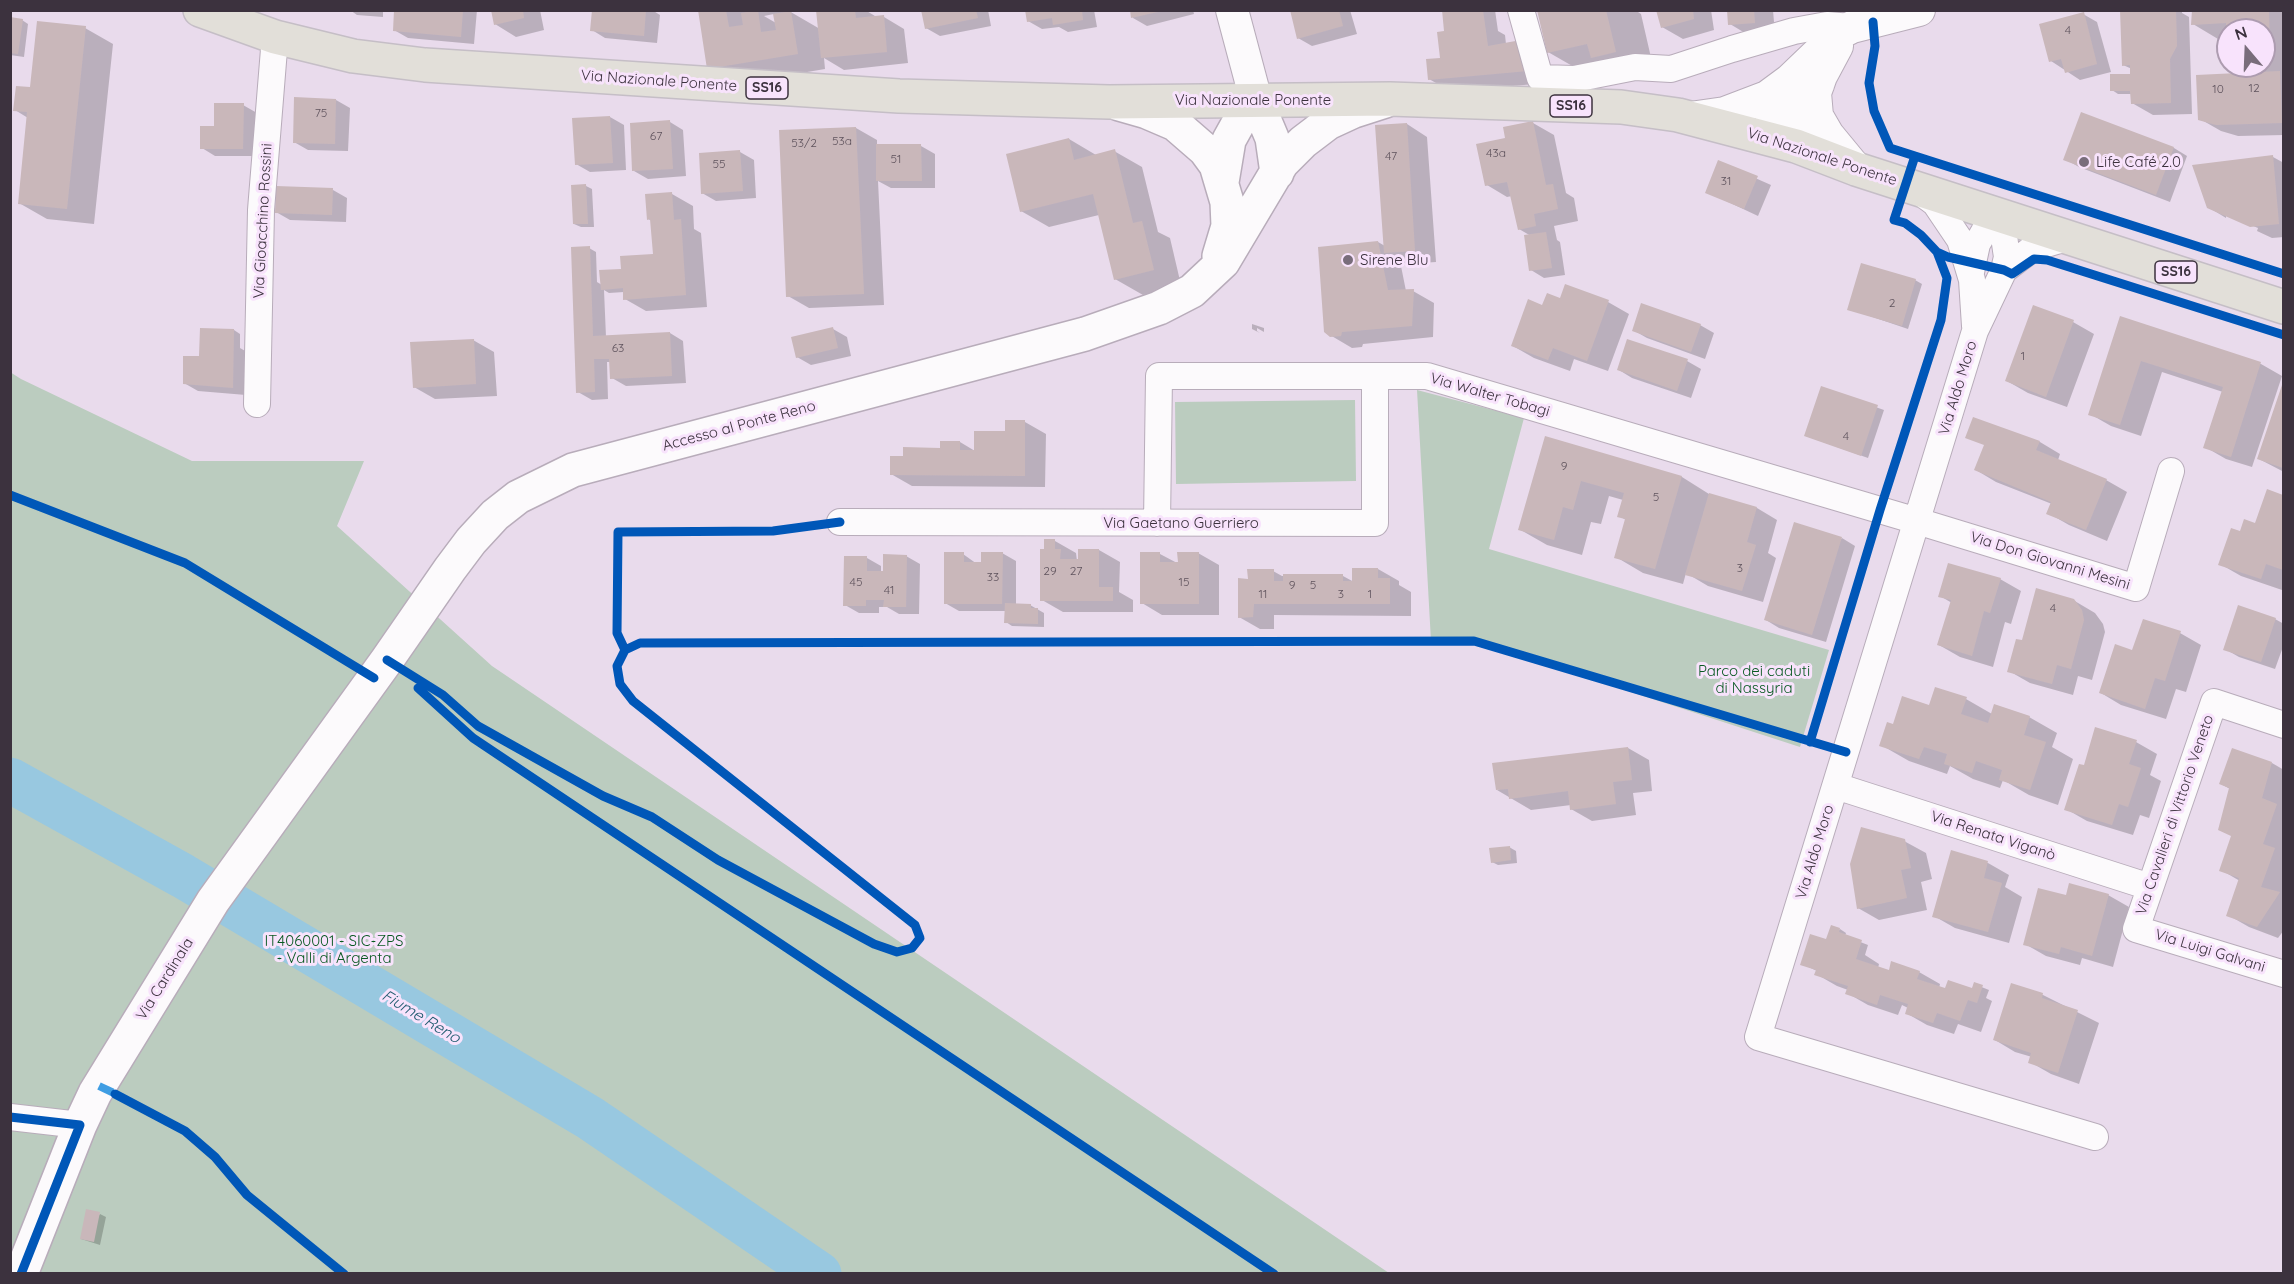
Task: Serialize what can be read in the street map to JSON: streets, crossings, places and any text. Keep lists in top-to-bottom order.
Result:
{
  "streets": {
    "main road": [
      "Via Nazionale Ponente",
      "SS16",
      "Accesso al Ponte Reno",
      "Via Cardinala"
    ],
    "street": [
      "Via Gioacchino Rossini",
      "Via Aldo Moro",
      "Via Walter Tobagi",
      "Via Gaetano Guerriero",
      "Via Don Giovanni Mesini",
      "Via Cavalieri di Vittorio Veneto",
      "Via Renata Viganò",
      "Via Luigi Galvani"
    ]
  },
  "crossings": [
    ["Via Nazionale Ponente", "Via Gioacchino Rossini"],
    ["Via Nazionale Ponente", "Via Aldo Moro"],
    ["Via Nazionale Ponente", "Accesso al Ponte Reno"],
    ["Via Aldo Moro", "Via Walter Tobagi"],
    ["Via Aldo Moro", "Via Don Giovanni Mesini"],
    ["Via Aldo Moro", "Via Renata Viganò"],
    ["Via Walter Tobagi", "Via Gaetano Guerriero"],
    ["Via Walter Tobagi", "Via Don Giovanni Mesini"],
    ["Accesso al Ponte Reno", "Via Cardinala"],
    ["Via Cavalieri di Vittorio Veneto", "Via Renata Viganò"],
    ["Via Cavalieri di Vittorio Veneto", "Via Luigi Galvani"]
  ],
  "water": ["Fiume Reno"],
  "parks": ["Parco dei caduti di Nassyria", "IT4060001 - SIC-ZPS - Valli di Argenta"],
  "places": ["Life Café 2.0", "Sirene Blu"],
  "house_numbers": [
    "4",
    "12",
    "10",
    "75",
    "67",
    "53a",
    "53/2",
    "43a",
    "47",
    "51",
    "55",
    "31",
    "2",
    "63",
    "1",
    "4",
    "9",
    "5",
    "3",
    "29",
    "27",
    "33",
    "45",
    "15",
    "9",
    "5",
    "41",
    "11",
    "3",
    "1",
    "4"
  ],
  "north": "top"
}
